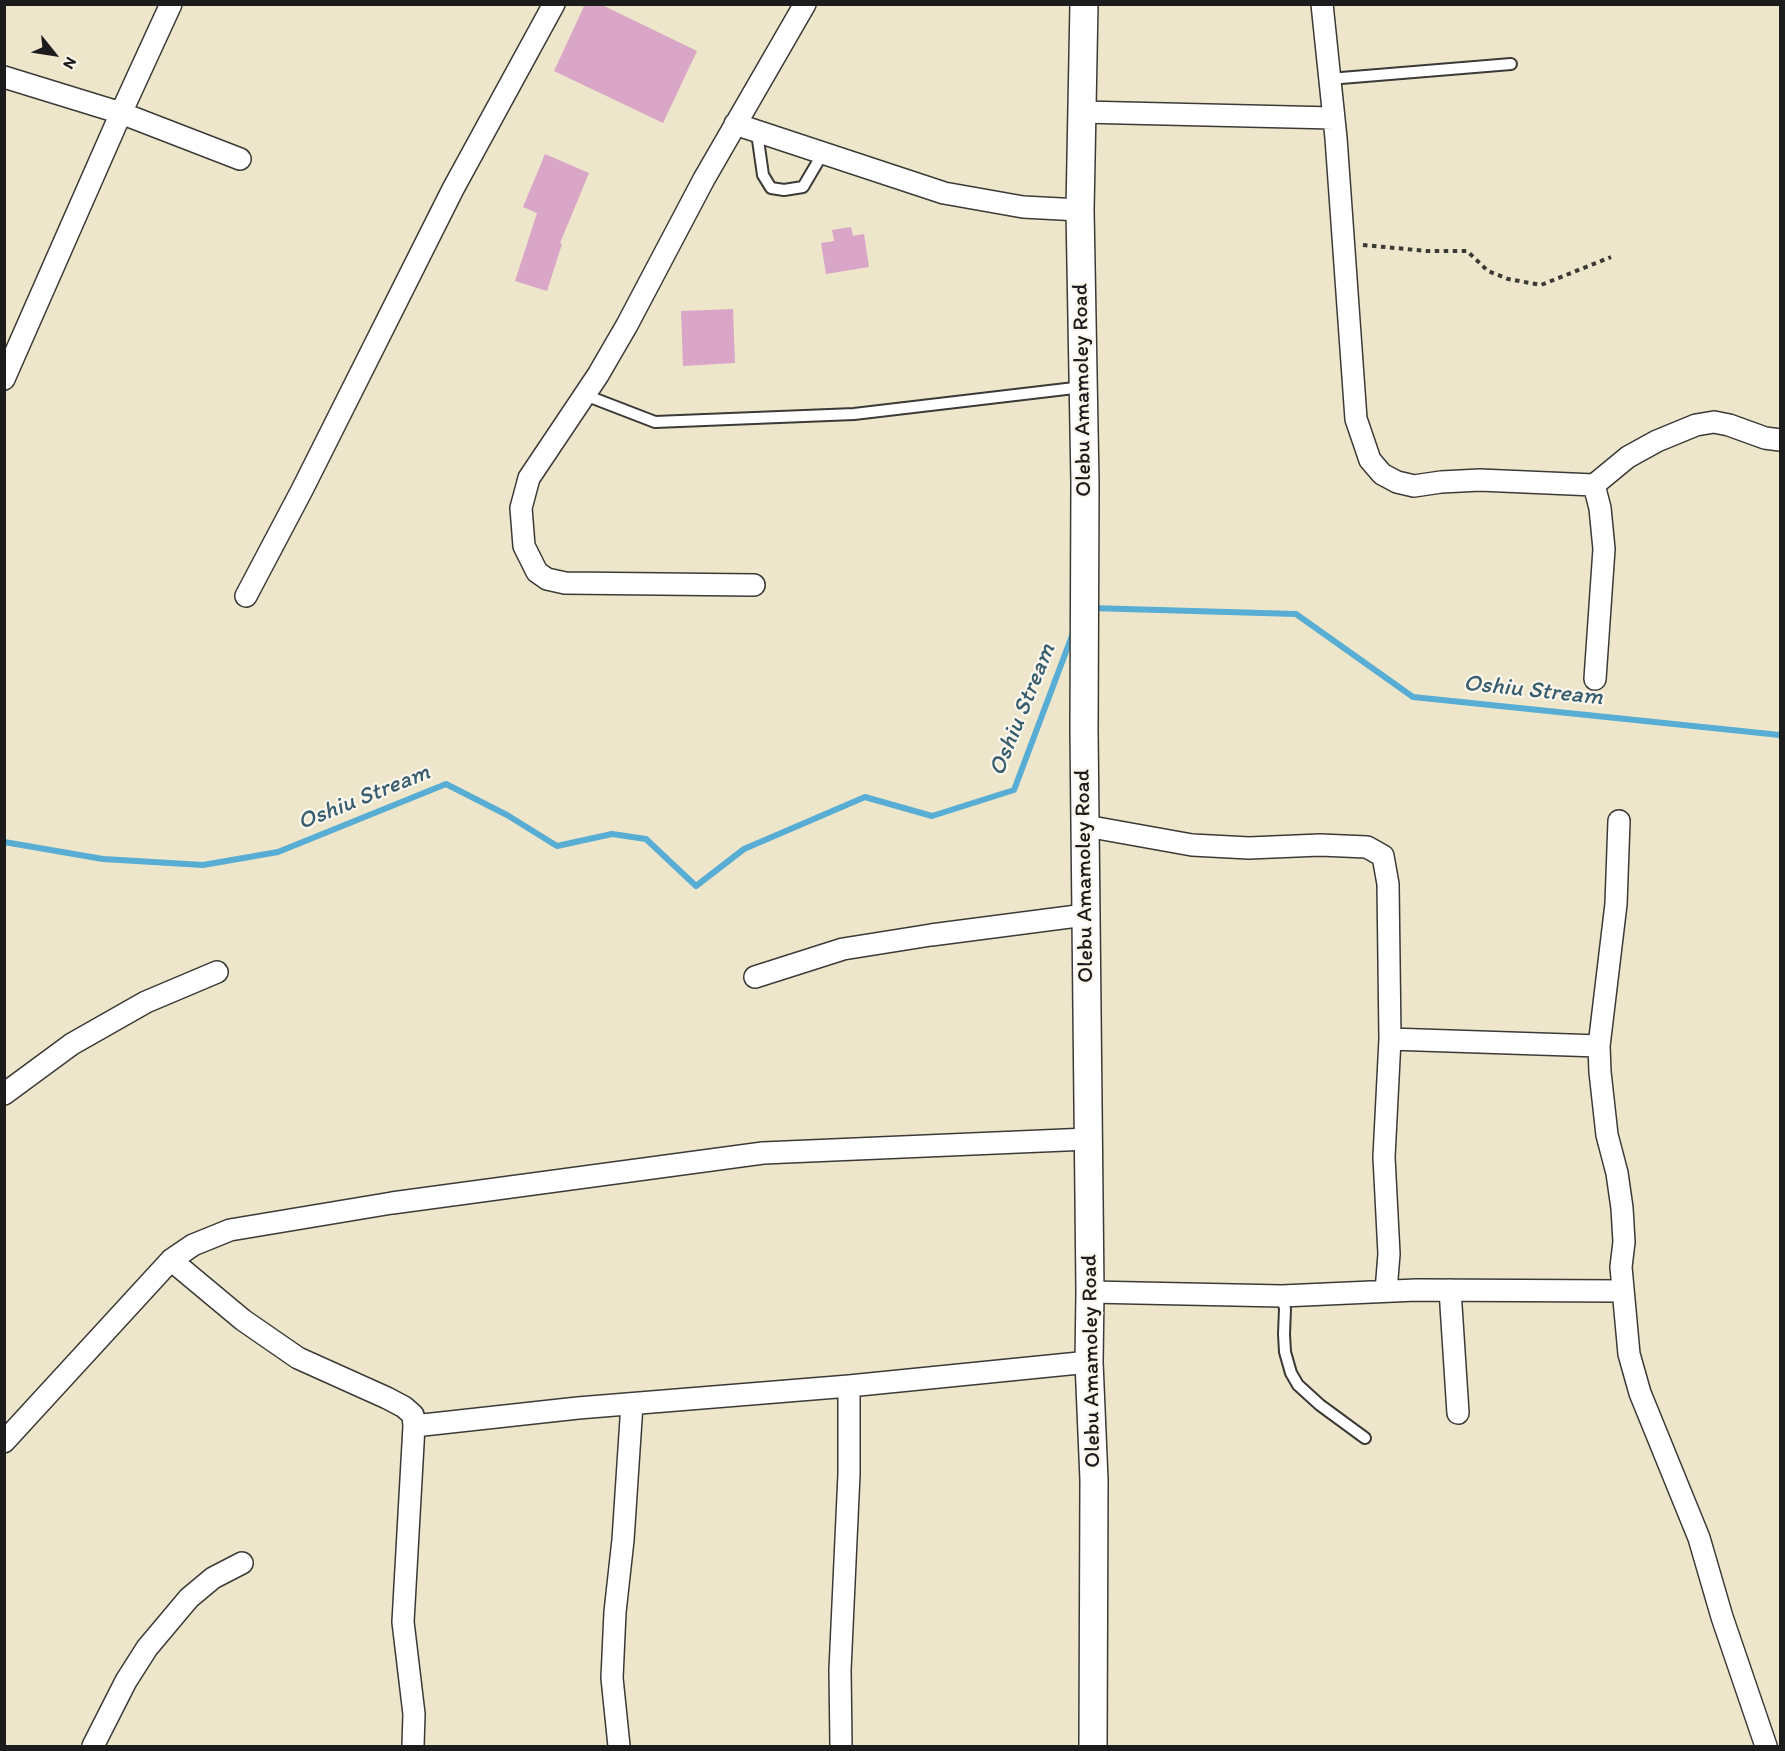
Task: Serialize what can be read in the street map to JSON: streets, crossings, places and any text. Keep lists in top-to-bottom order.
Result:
{
  "streets": {
    "street": ["Olebu Amamoley Road"]
  },
  "water": ["Oshiu Stream"],
  "north": "bottom right"
}
